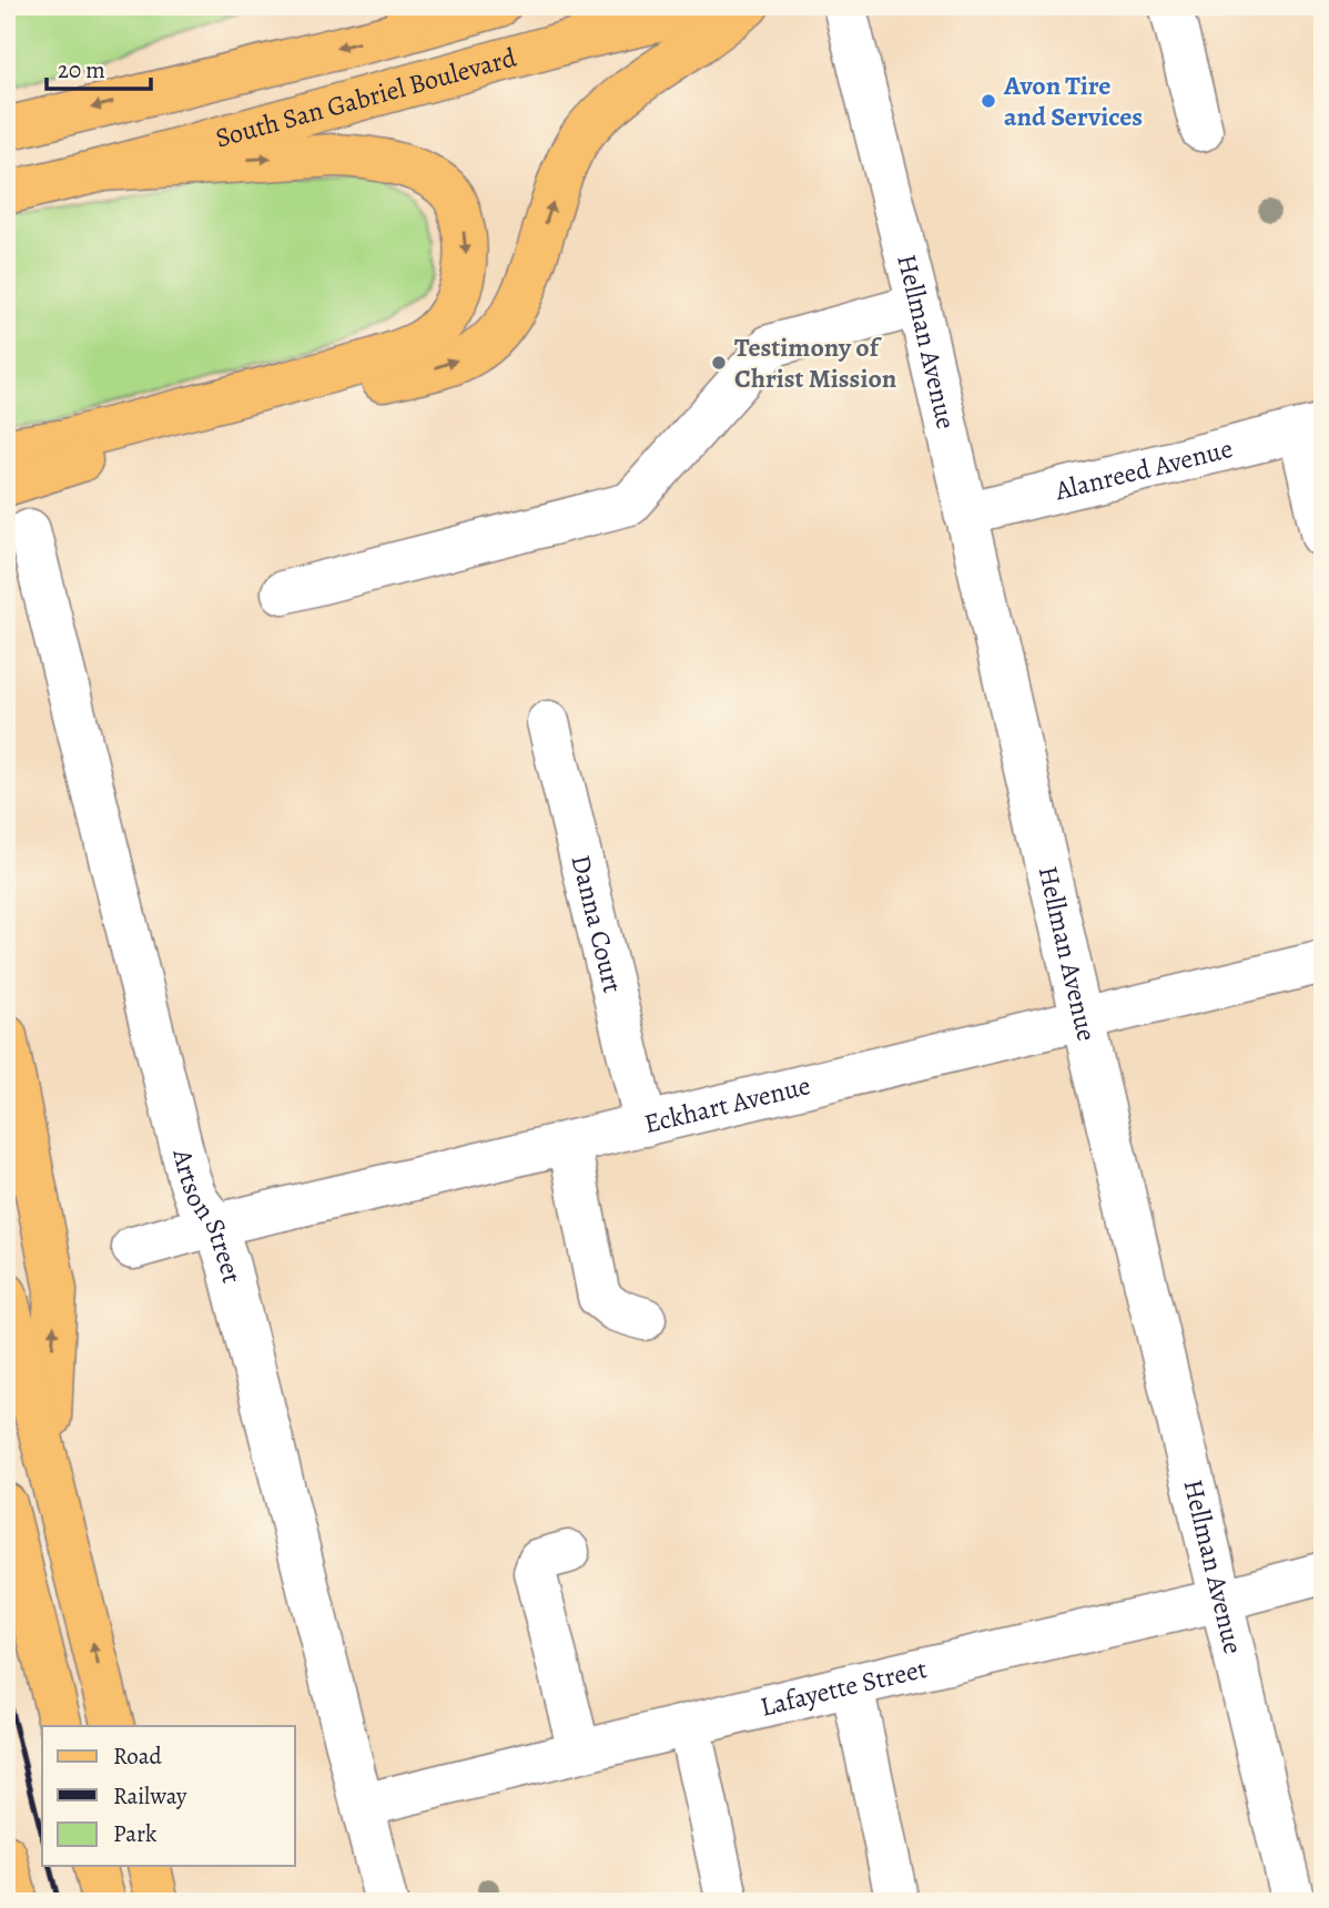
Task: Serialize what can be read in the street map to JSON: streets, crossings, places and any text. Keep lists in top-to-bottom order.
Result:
{
  "streets": {
    "main road": ["South San Gabriel Boulevard"],
    "street": [
      "Hellman Avenue",
      "Alanreed Avenue",
      "Danna Court",
      "Eckhart Avenue",
      "Artson Street",
      "Lafayette Street"
    ]
  },
  "crossings": [
    ["Hellman Avenue", "Alanreed Avenue"],
    ["Hellman Avenue", "Eckhart Avenue"],
    ["Hellman Avenue", "Lafayette Street"],
    ["Danna Court", "Eckhart Avenue"],
    ["Eckhart Avenue", "Artson Street"],
    ["Artson Street", "Lafayette Street"]
  ],
  "places": ["Avon Tire and Services", "Testimony of Christ Mission"],
  "legend": ["Road", "Railway", "Park"],
  "scale_bar": "20 m"
}
